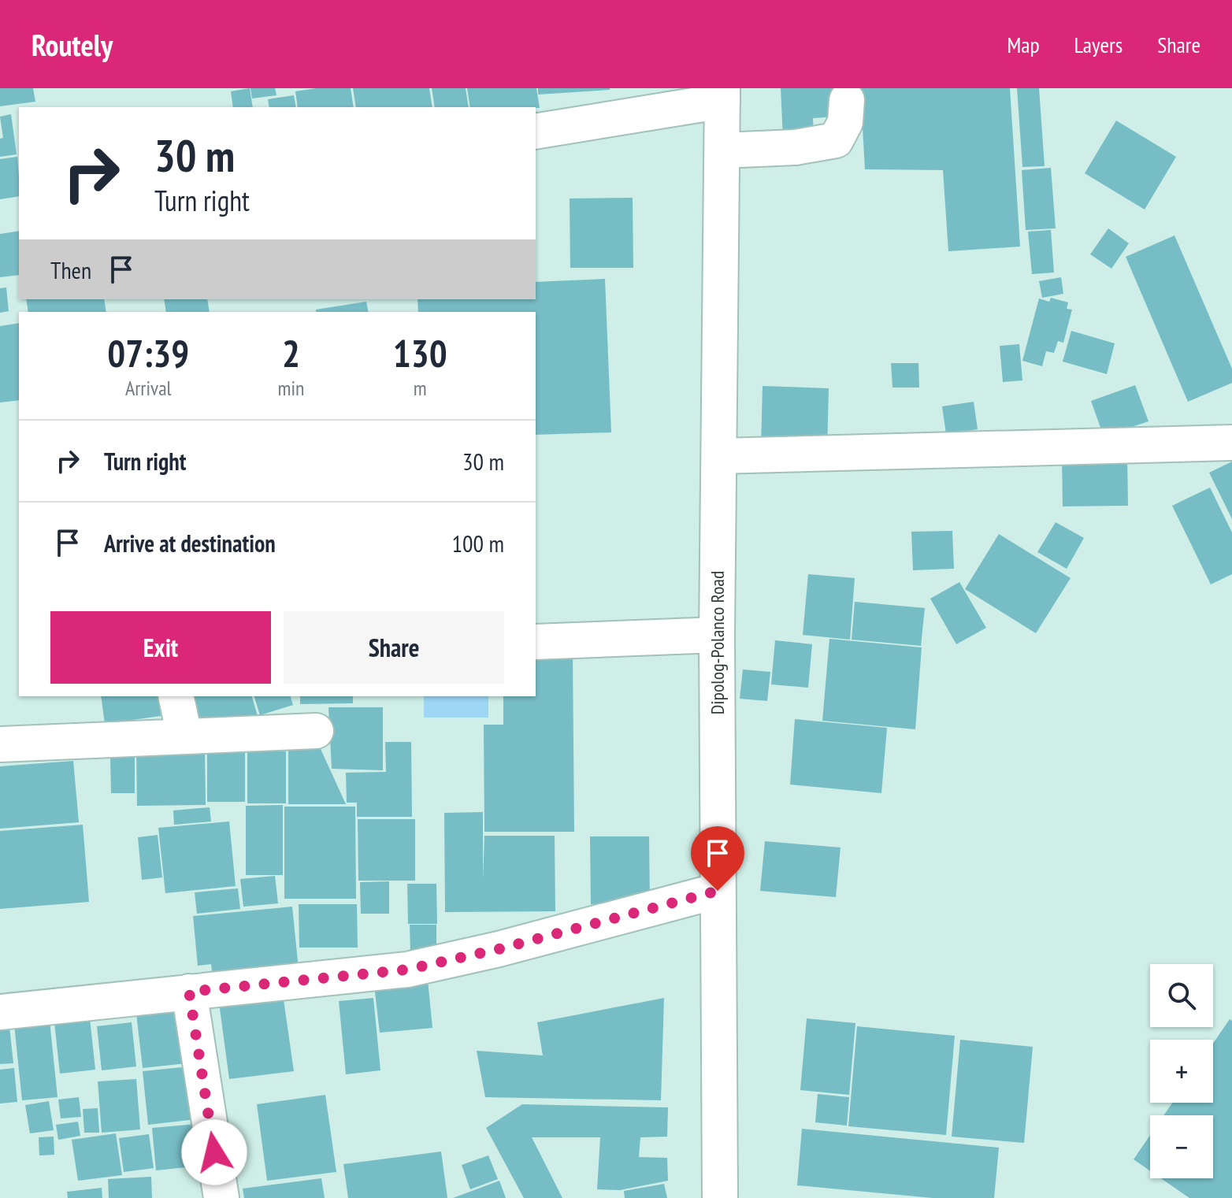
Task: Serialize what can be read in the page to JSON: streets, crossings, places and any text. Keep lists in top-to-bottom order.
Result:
{
  "streets": {
    "main road": ["Dipolog-Polanco Road"]
  },
  "page": {
    "header": "Routely",
    "nav": ["Map", "Layers", "Share"],
    "turn": ["30 m", "Turn right"],
    "then": "Then",
    "eta": [
      "07:39",
      "Arrival",
      "2",
      "min",
      "130",
      "m"
    ],
    "list": [
      {
        "name": "Turn right",
        "value": "30 m"
      },
      {
        "name": "Arrive at destination",
        "value": "100 m"
      }
    ],
    "buttons": ["Exit", "Share"],
    "map_buttons": ["+", "−"]
  }
}
